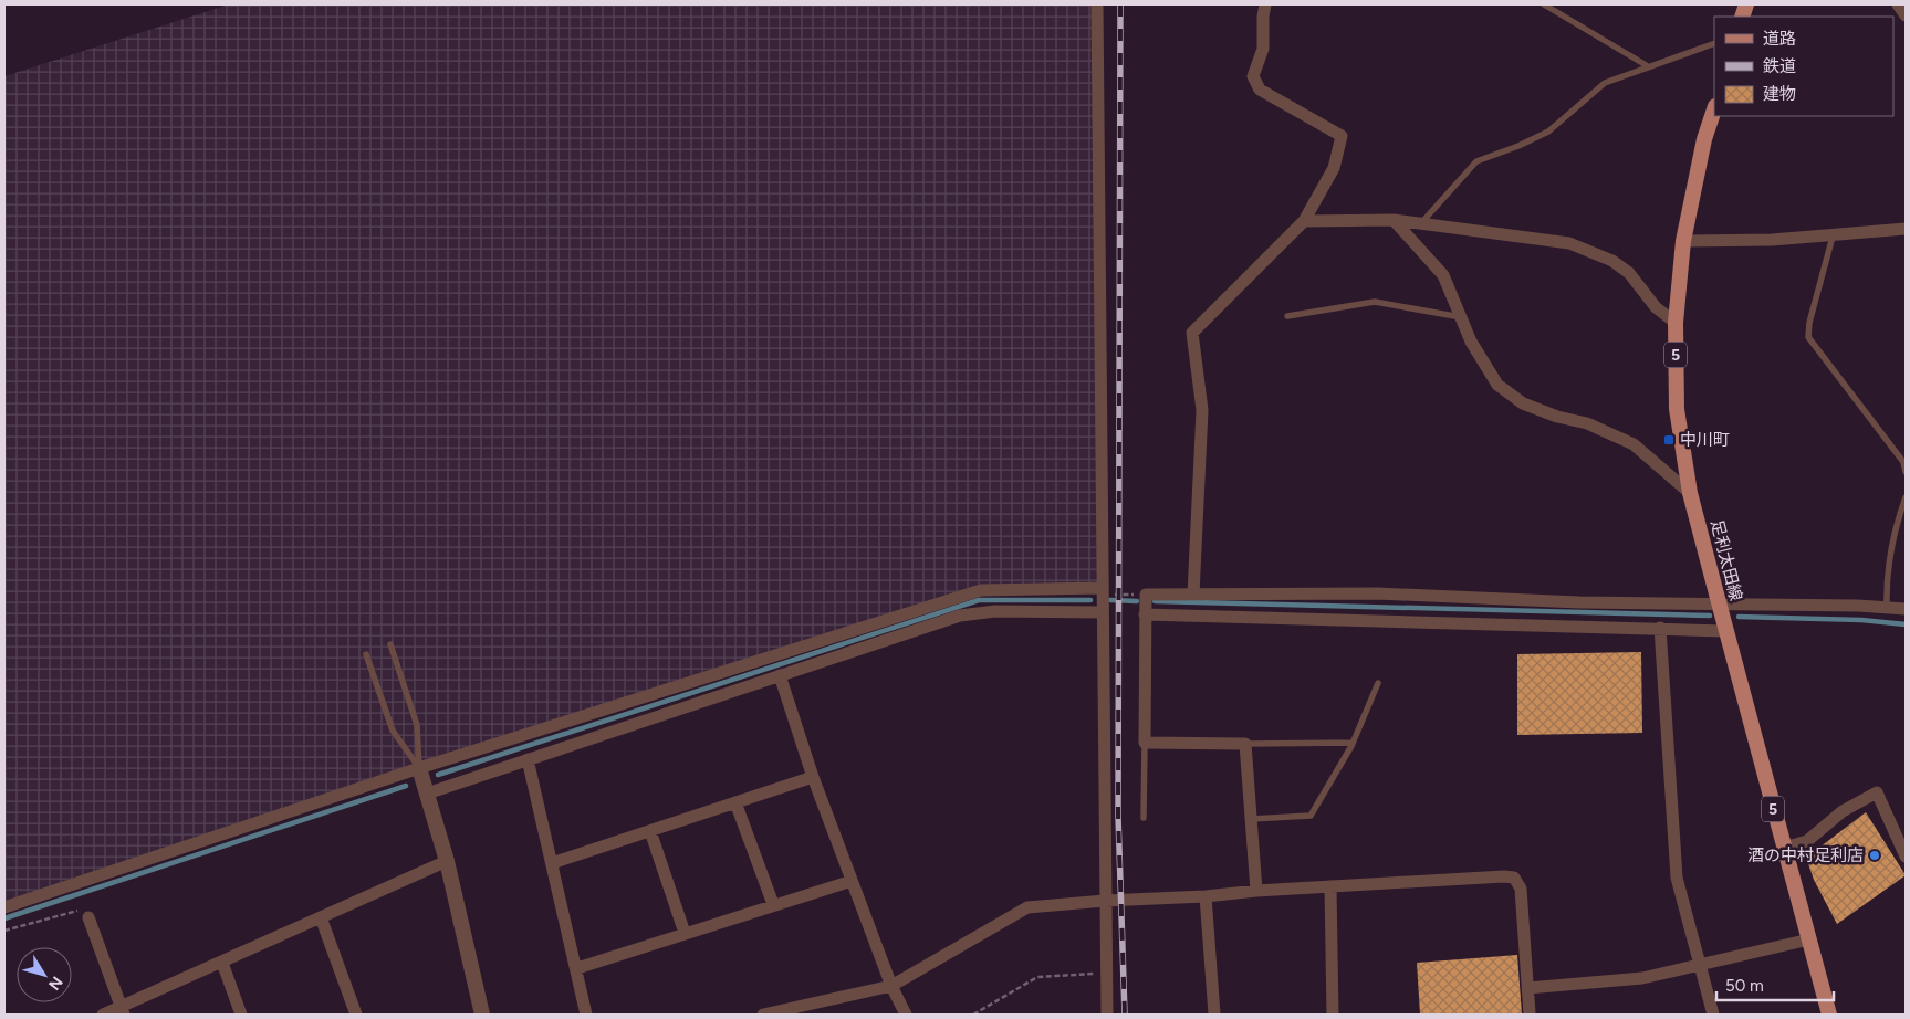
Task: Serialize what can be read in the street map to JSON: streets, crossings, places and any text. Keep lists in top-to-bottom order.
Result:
{
  "streets": {
    "main road": ["5", "足利太田線"]
  },
  "places": {
    "transit": ["中川町"],
    "other": ["酒の中村足利店"]
  },
  "legend": ["道路", "鉄道", "建物"],
  "scale_bar": "50 m",
  "north": "bottom right"
}
